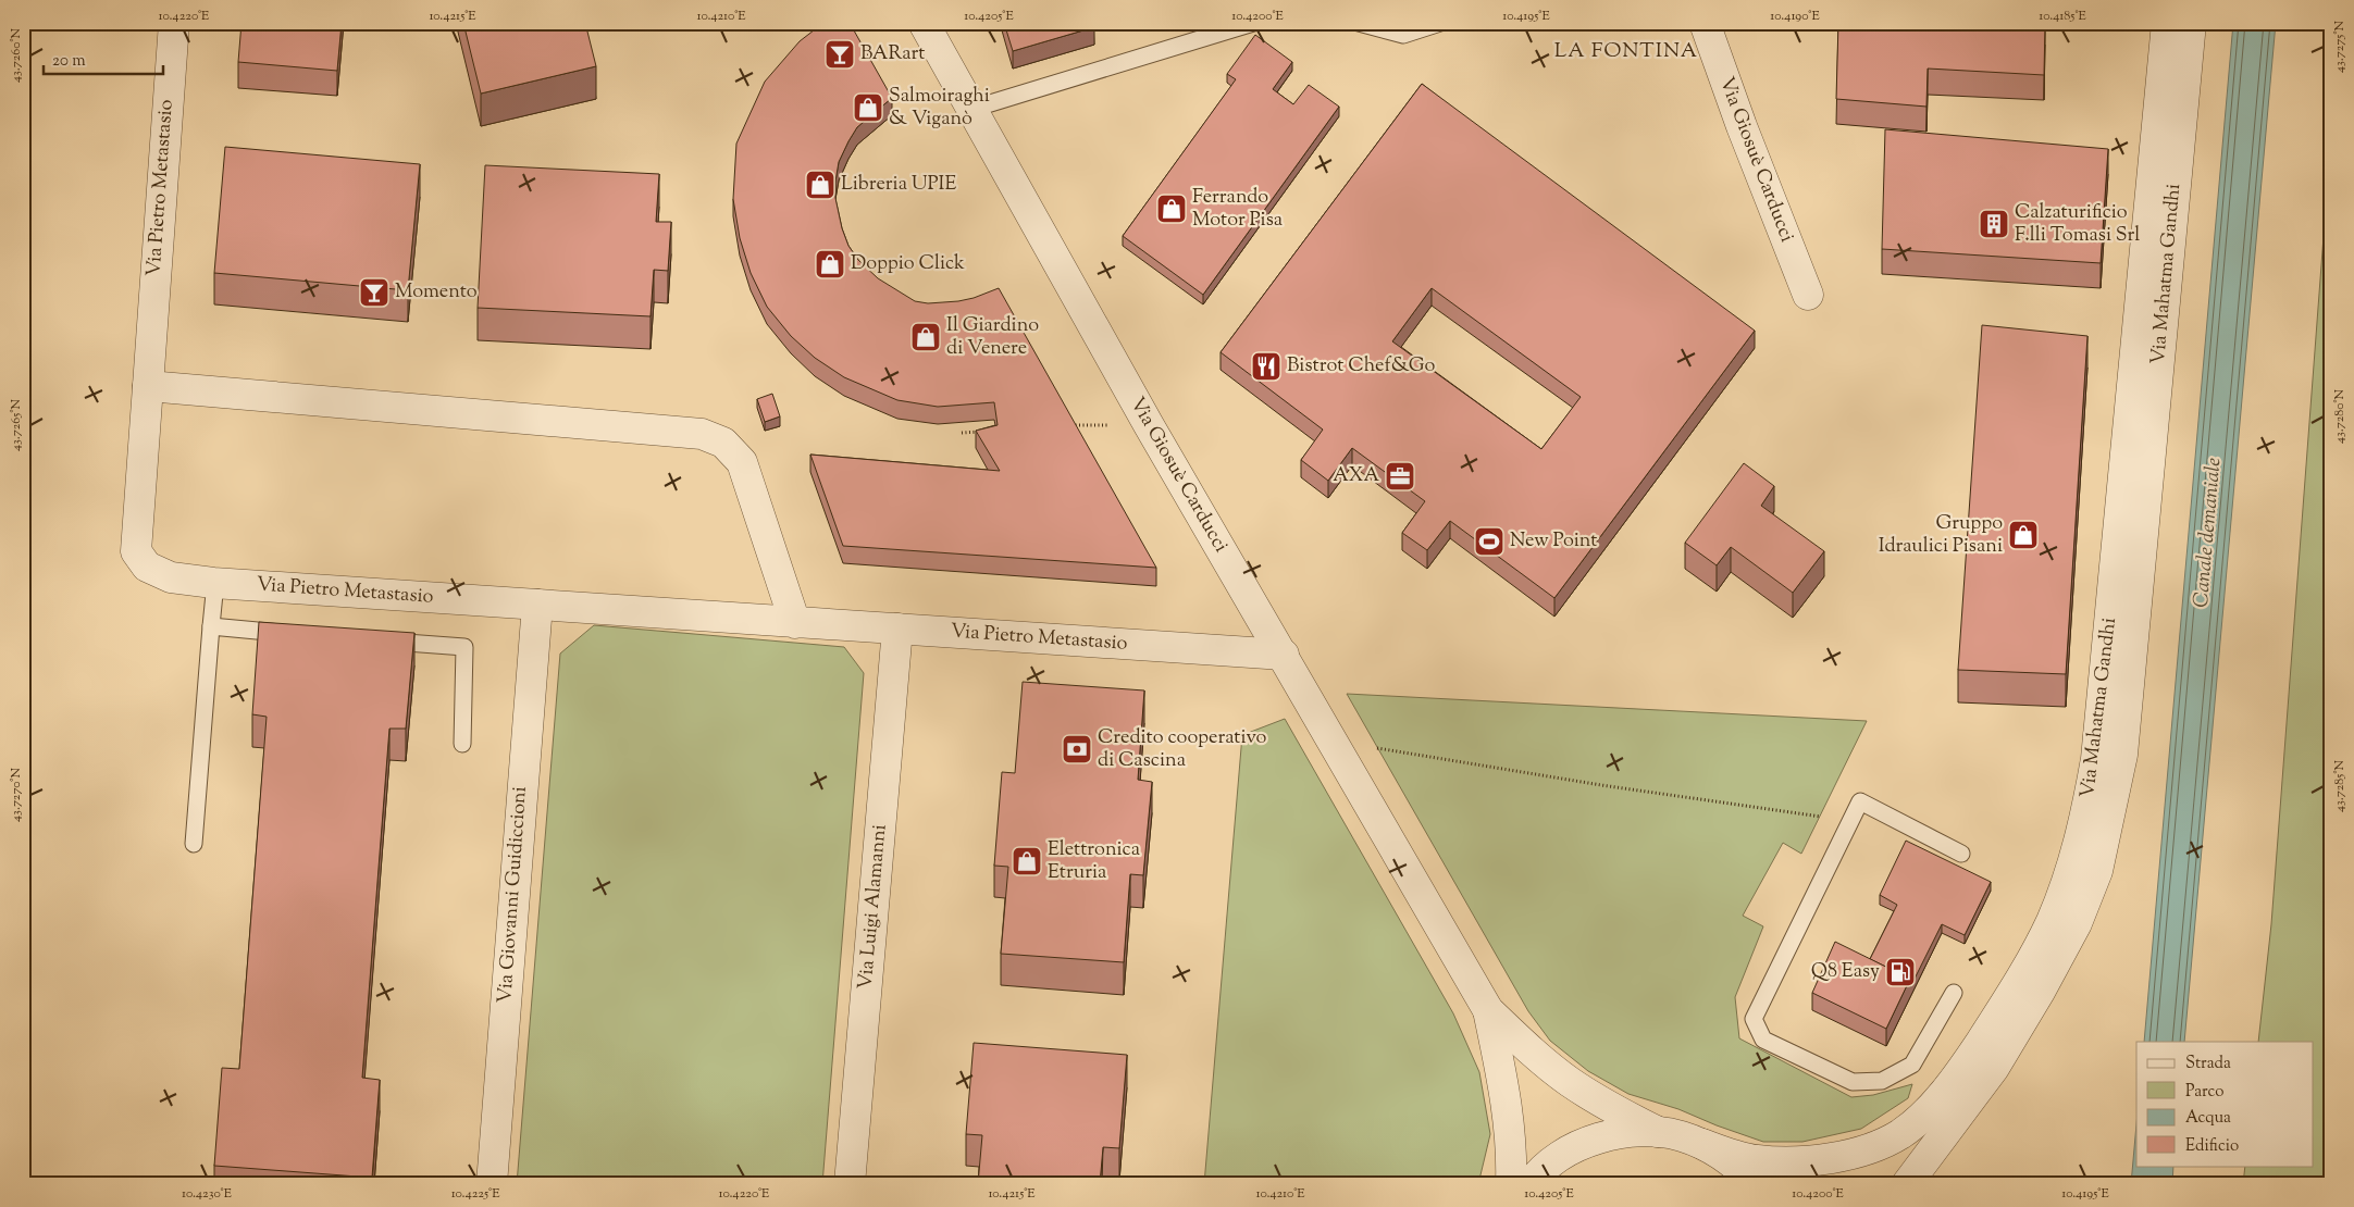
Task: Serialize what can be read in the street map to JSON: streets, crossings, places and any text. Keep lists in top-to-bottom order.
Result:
{
  "streets": {
    "street": [
      "Via Giosuè Carducci",
      "Via Pietro Metastasio",
      "Via Mahatma Gandhi",
      "Via Giovanni Guidiccioni",
      "Via Luigi Alamanni"
    ]
  },
  "crossings": [
    ["Via Giosuè Carducci", "Via Pietro Metastasio"],
    ["Via Pietro Metastasio", "Via Giovanni Guidiccioni"],
    ["Via Pietro Metastasio", "Via Luigi Alamanni"]
  ],
  "districts": ["LA FONTINA"],
  "water": ["Canale demaniale"],
  "places": {
    "bar": ["BARart", "Momento"],
    "shop": [
      "Salmoiraghi & Viganò",
      "Libreria UPIE",
      "Ferrando Motor Pisa",
      "Doppio Click",
      "Il Giardino di Venere",
      "Gruppo Idraulici Pisani",
      "Elettronica Etruria"
    ],
    "building": ["Calzaturificio F.lli Tomasi Srl"],
    "restaurant": ["Bistrot Chef&Go"],
    "office": ["AXA"],
    "sports": ["New Point"],
    "bank": ["Credito cooperativo di Cascina"],
    "fuel station": ["Q8 Easy"]
  },
  "legend": [
    "Strada",
    "Parco",
    "Acqua",
    "Edificio"
  ],
  "scale_bar": "20 m",
  "coordinates": [
    "10.4220°E",
    "10.4215°E",
    "10.4210°E",
    "10.4205°E",
    "10.4200°E",
    "10.4195°E",
    "10.4190°E",
    "10.4185°E",
    "43.7275°N",
    "43.7260°N",
    "43.7280°N",
    "43.7265°N",
    "43.7285°N",
    "43.7270°N",
    "10.4230°E",
    "10.4225°E"
  ]
}
